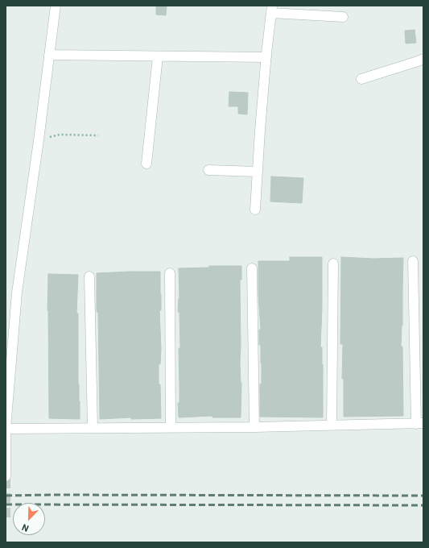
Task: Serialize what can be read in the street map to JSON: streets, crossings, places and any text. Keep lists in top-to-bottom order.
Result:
{
  "north": "bottom left"
}
